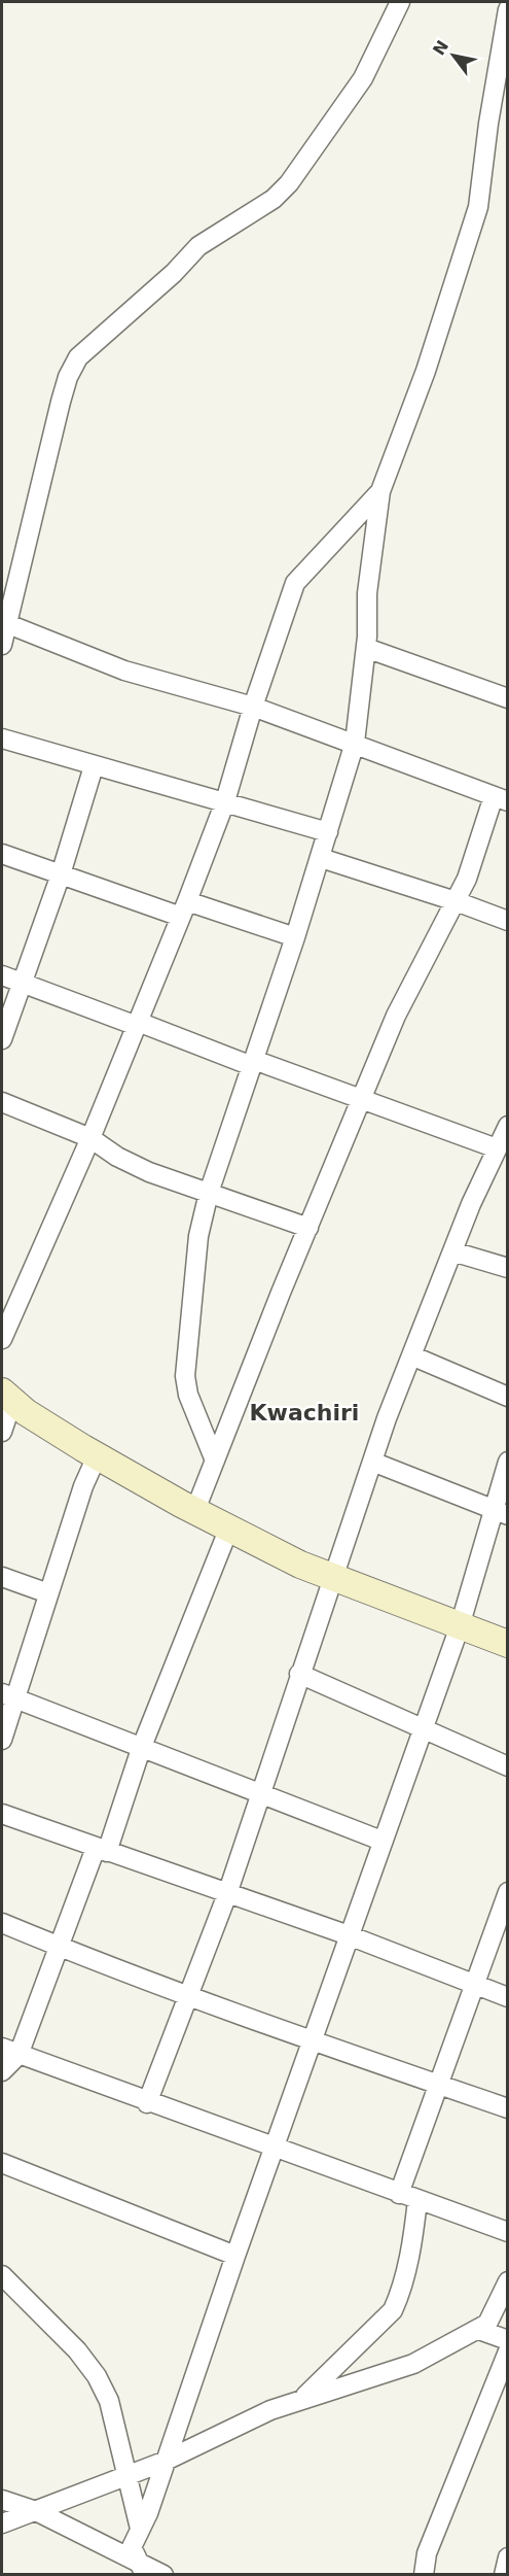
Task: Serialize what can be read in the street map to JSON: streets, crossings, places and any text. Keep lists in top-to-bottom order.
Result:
{
  "districts": ["Kwachiri"],
  "north": "top left"
}
